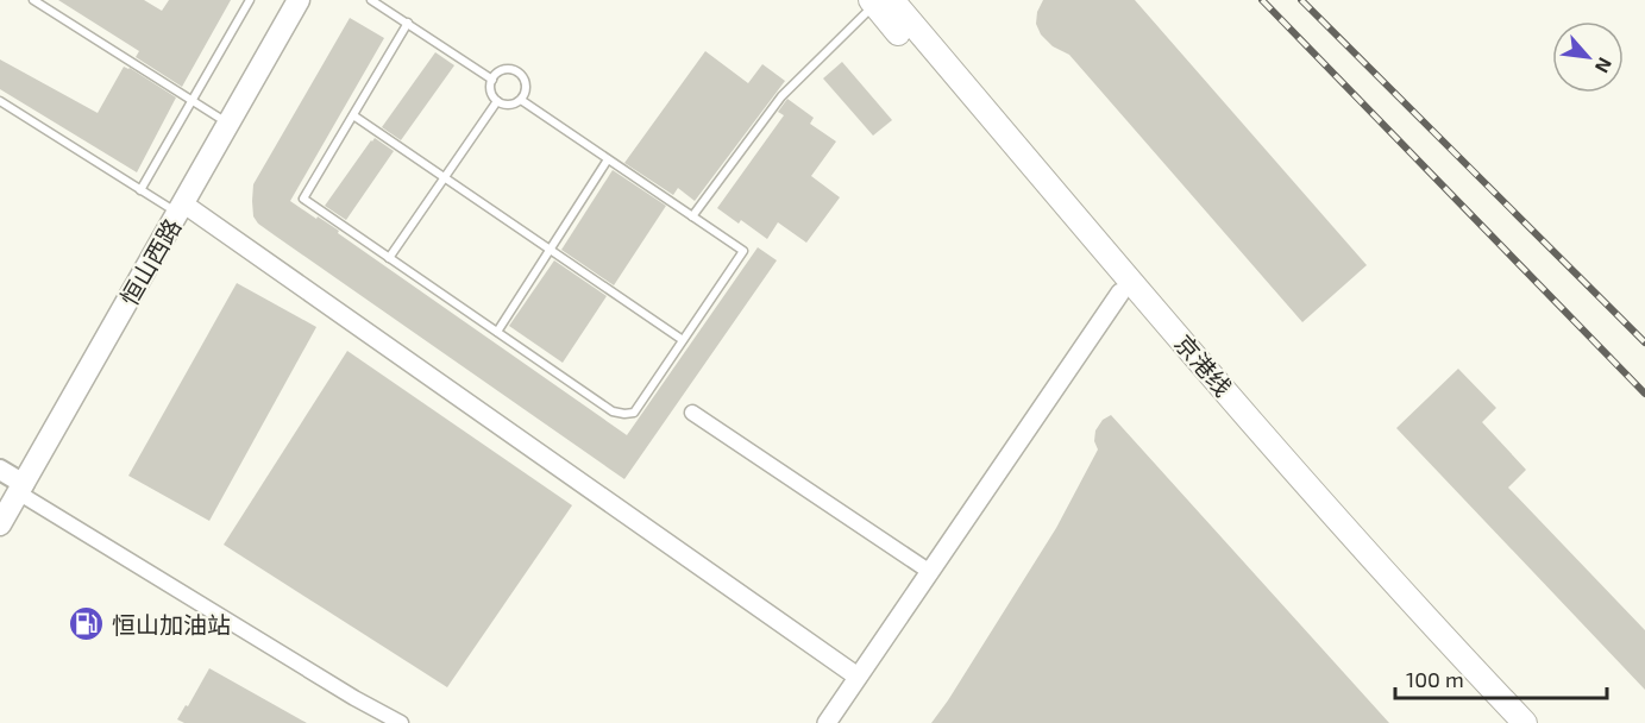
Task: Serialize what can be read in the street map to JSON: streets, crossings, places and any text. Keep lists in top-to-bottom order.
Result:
{
  "streets": {
    "highway": ["京港线"],
    "main road": ["恒山西路"]
  },
  "places": {
    "fuel station": ["恒山加油站"]
  },
  "scale_bar": "100 m",
  "north": "bottom right"
}
